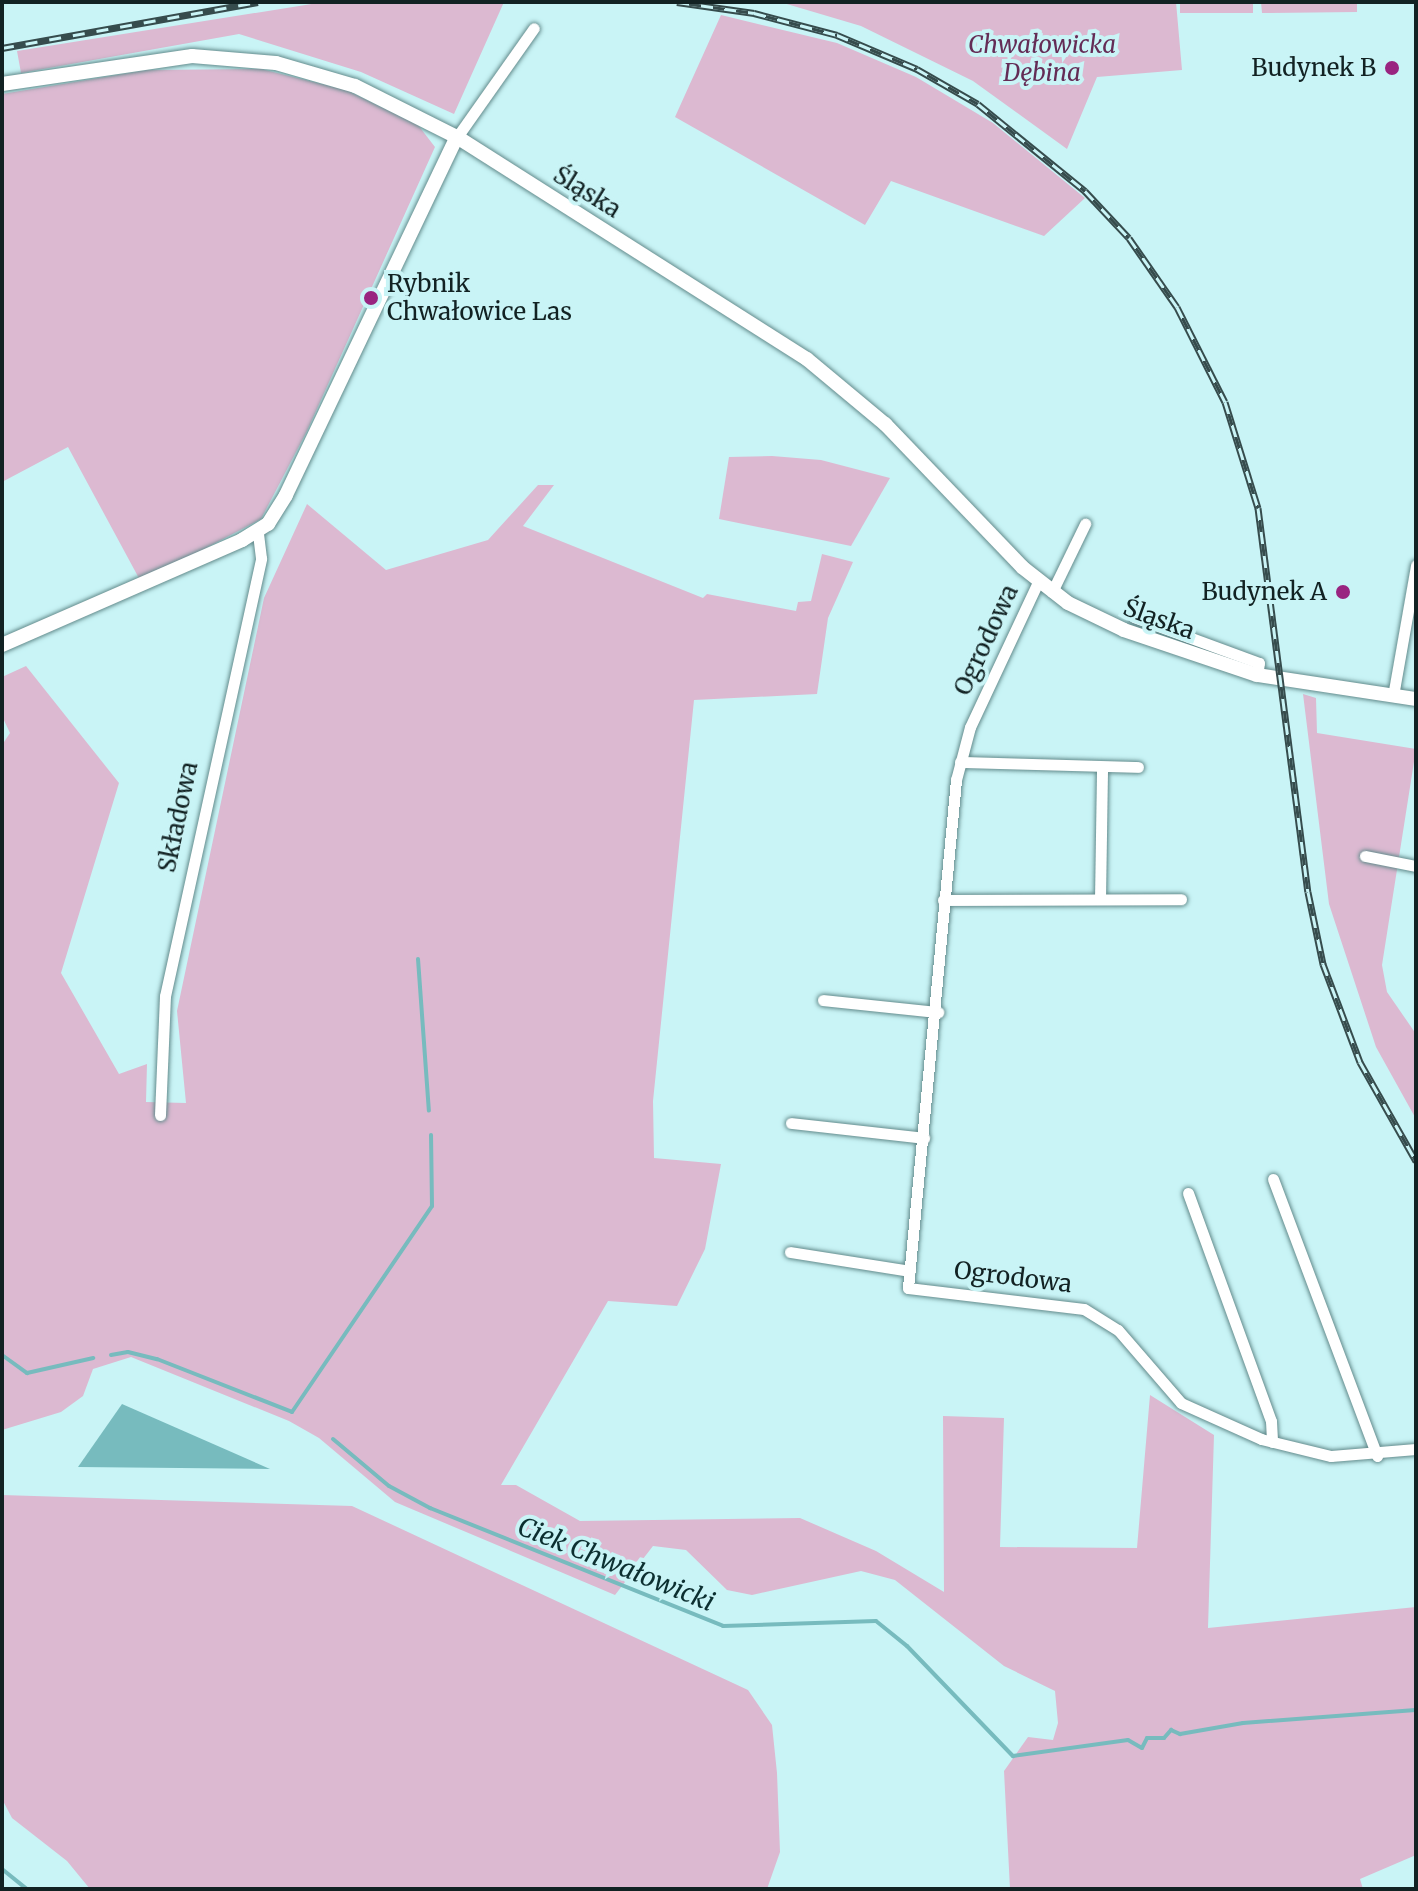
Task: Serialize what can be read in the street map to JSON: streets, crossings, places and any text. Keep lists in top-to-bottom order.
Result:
{
  "streets": {
    "street": ["Śląska", "Ogrodowa", "Składowa"]
  },
  "crossings": [
    ["Śląska", "Ogrodowa"]
  ],
  "water": ["Ciek Chwałowicki"],
  "parks": ["Chwałowicka Dębina"],
  "places": ["Budynek B", "Rybnik Chwałowice Las", "Budynek A"]
}
